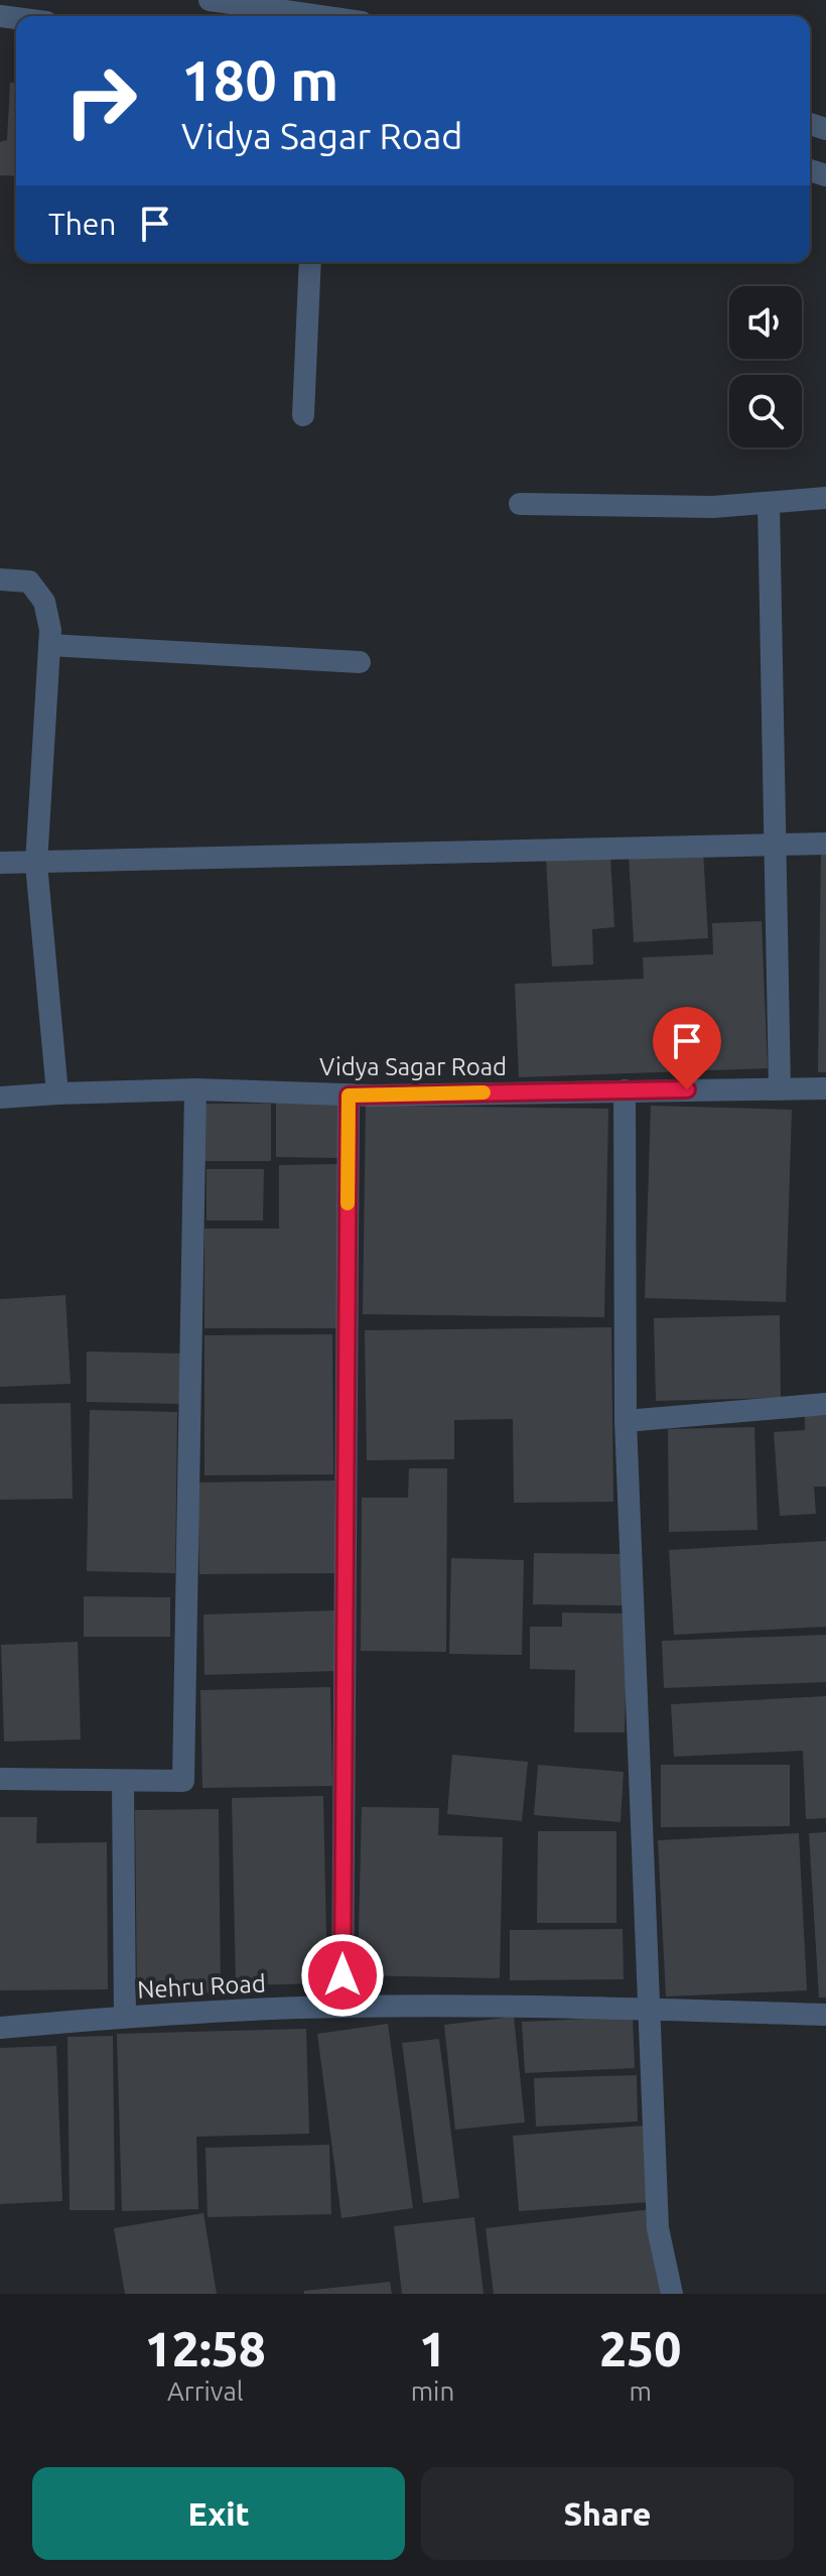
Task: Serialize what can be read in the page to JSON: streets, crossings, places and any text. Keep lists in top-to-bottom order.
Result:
{
  "streets": {
    "street": ["Vidya Sagar Road", "Nehru Road"]
  },
  "page": {
    "turn": ["180 m", "Vidya Sagar Road"],
    "then": "Then",
    "eta": [
      "12:58",
      "Arrival",
      "1",
      "min",
      "250",
      "m"
    ],
    "buttons": ["Exit", "Share"]
  }
}
